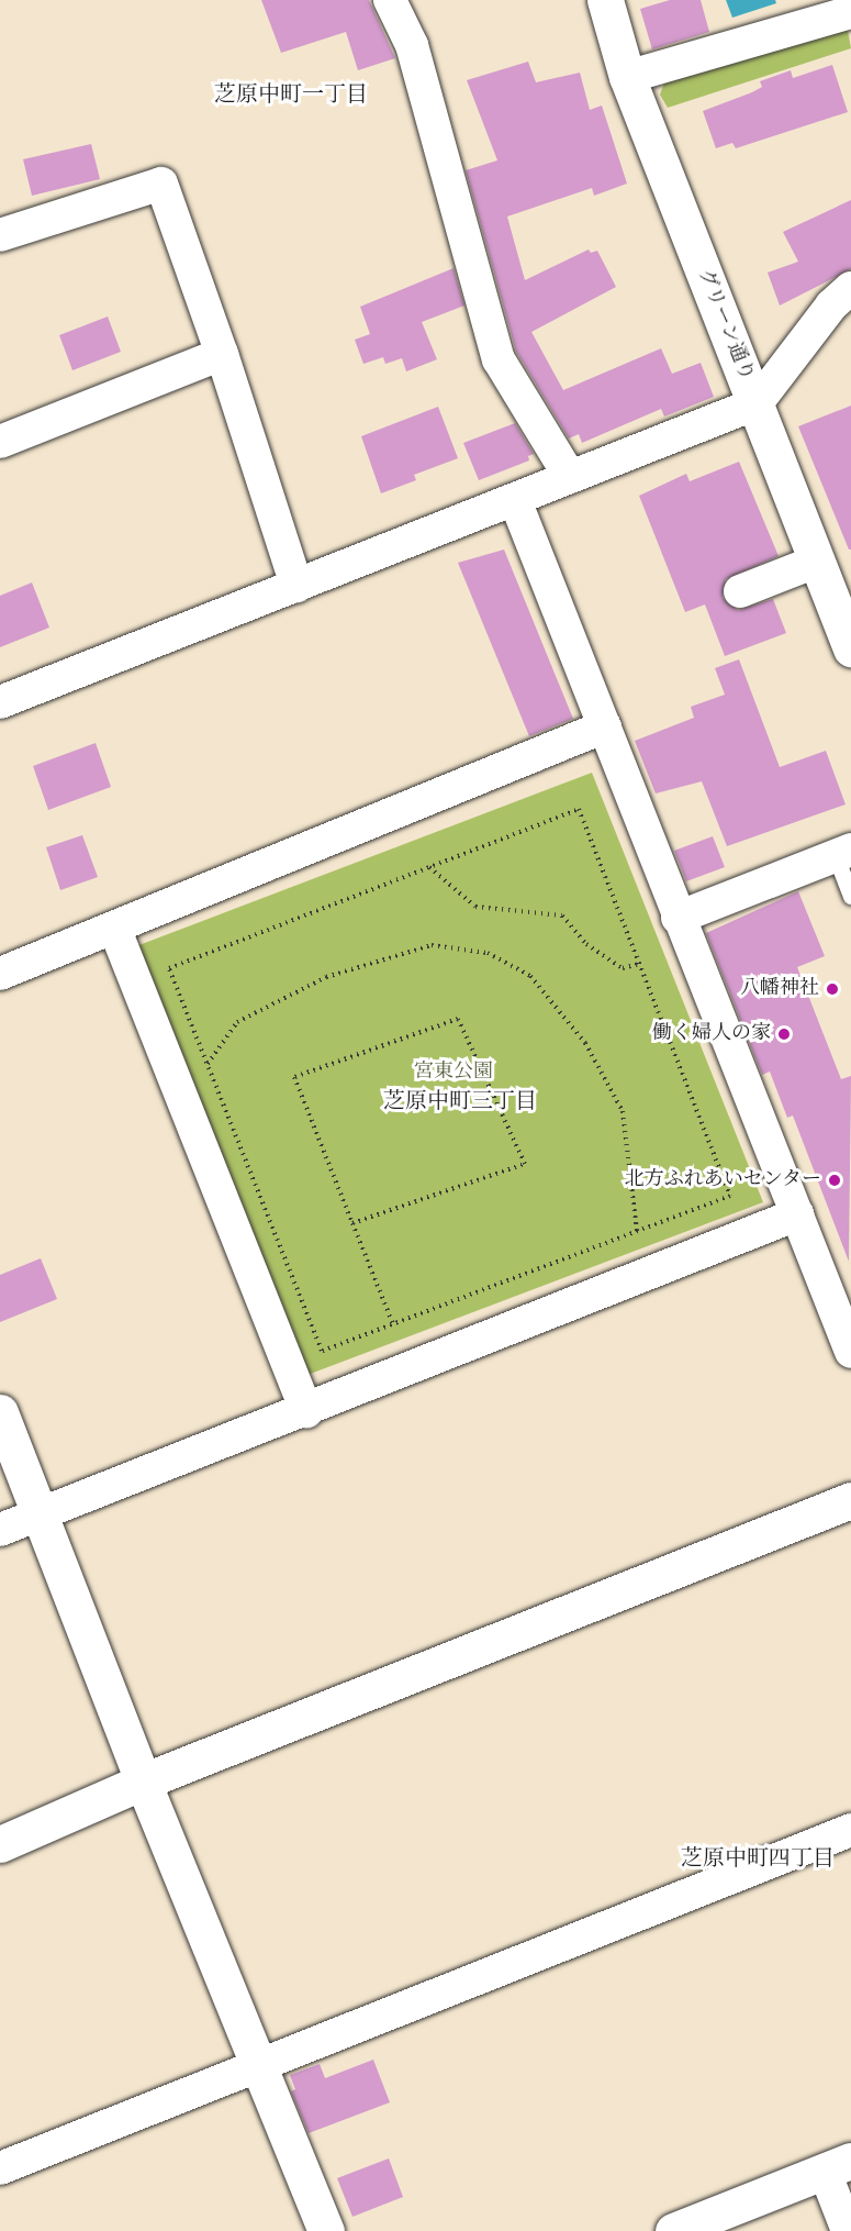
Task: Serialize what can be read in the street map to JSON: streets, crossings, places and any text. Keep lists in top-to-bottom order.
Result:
{
  "streets": {
    "street": ["グリーン通り"]
  },
  "districts": ["芝原中町一丁目", "芝原中町三丁目", "芝原中町四丁目"],
  "parks": ["宮東公園"],
  "places": ["八幡神社", "働く婦人の家", "北方ふれあいセンター"]
}
